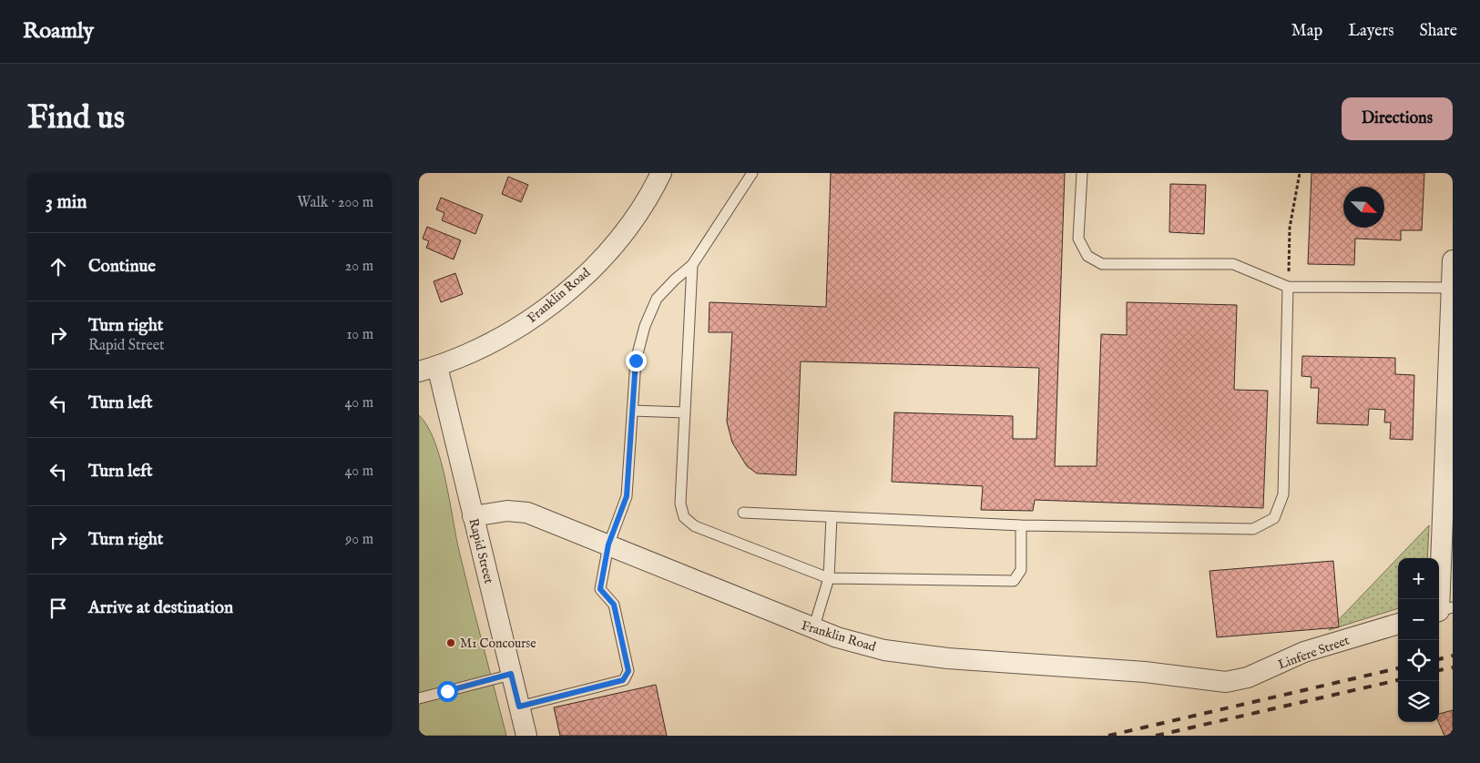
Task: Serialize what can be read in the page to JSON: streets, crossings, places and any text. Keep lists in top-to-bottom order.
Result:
{
  "streets": {
    "street": ["Franklin Road", "Rapid Street", "Linfere Street"]
  },
  "crossings": [
    ["Franklin Road", "Rapid Street"],
    ["Franklin Road", "Linfere Street"]
  ],
  "places": ["M1 Concourse"],
  "north": "bottom right",
  "page": {
    "header": "Roamly",
    "nav": ["Map", "Layers", "Share"],
    "buttons": "Directions",
    "title": "Find us",
    "heading": ["3 min", "Walk · 200 m"],
    "list": [
      ["Continue", "20 m"],
      ["Turn right", "Rapid Street", "10 m"],
      ["Turn left", "40 m"],
      ["Turn left", "40 m"],
      ["Turn right", "90 m"],
      "Arrive at destination"
    ],
    "map_buttons": ["+", "−"]
  }
}
